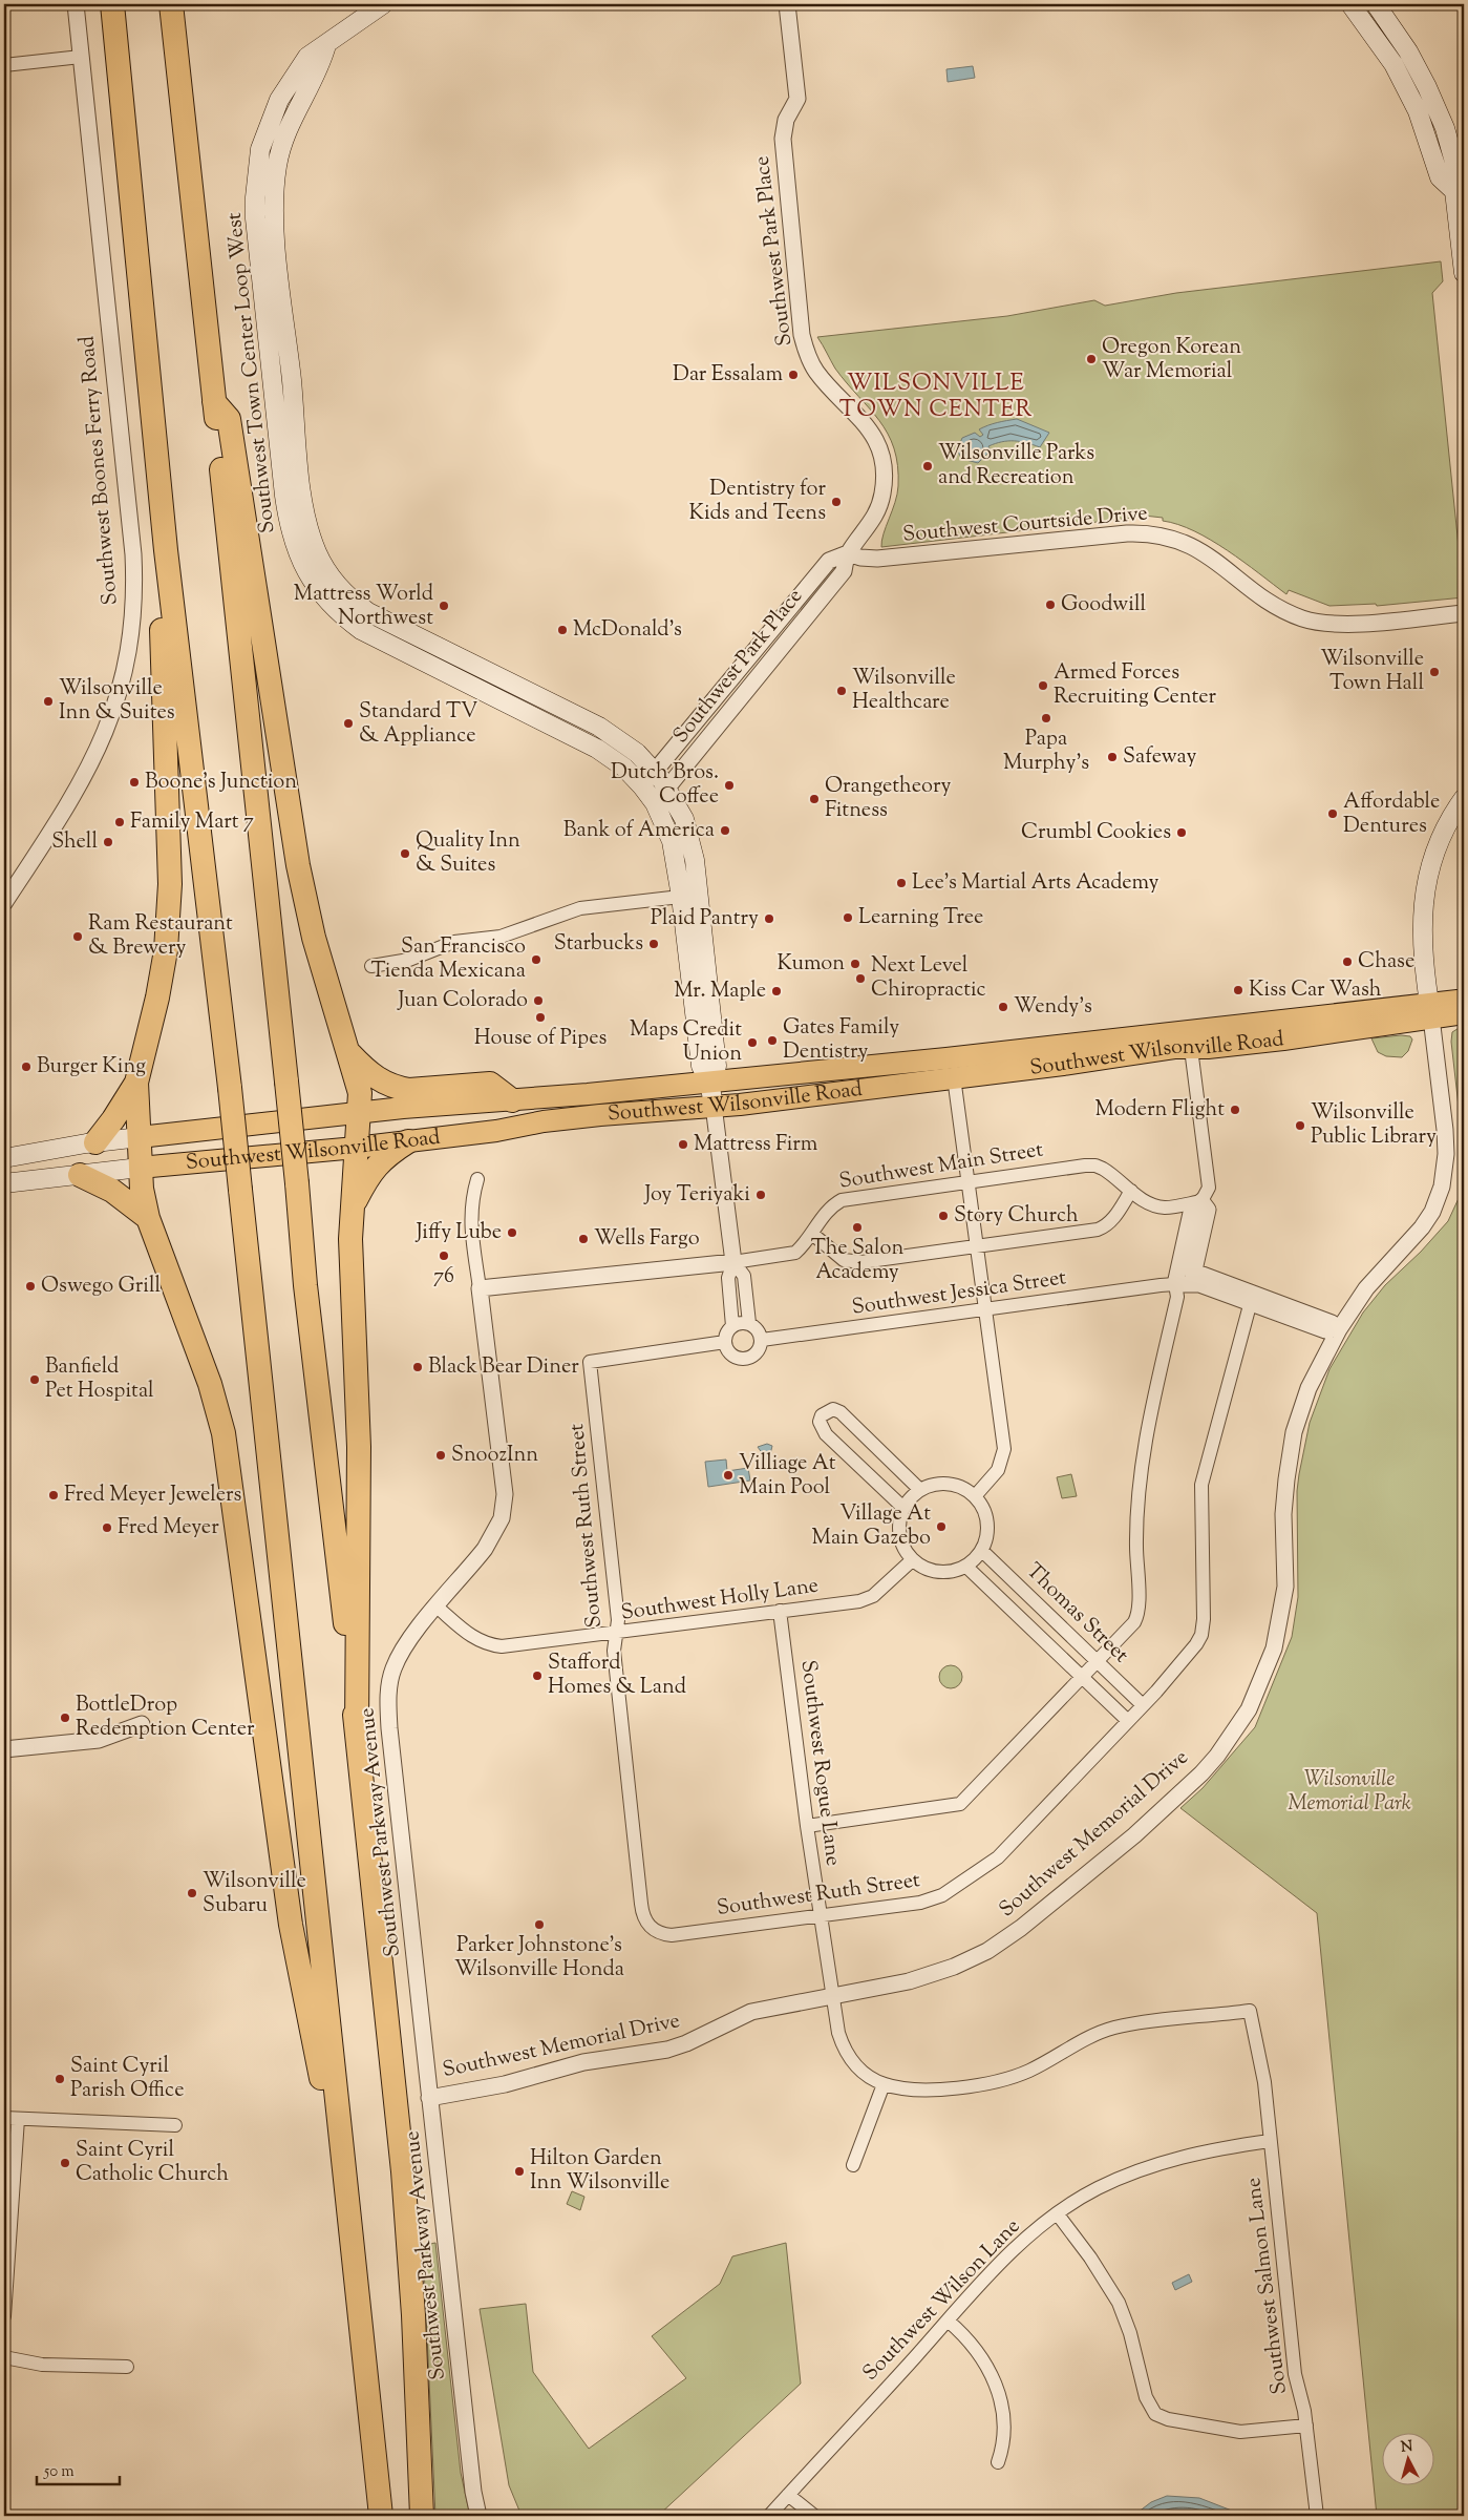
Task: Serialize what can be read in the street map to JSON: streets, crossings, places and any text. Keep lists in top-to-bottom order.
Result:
{
  "streets": {
    "main road": ["Southwest Town Center Loop West", "Southwest Wilsonville Road"],
    "street": [
      "Southwest Park Place",
      "Southwest Boones Ferry Road",
      "Southwest Courtside Drive",
      "Southwest Main Street",
      "Southwest Jessica Street",
      "Southwest Ruth Street",
      "Southwest Holly Lane",
      "Thomas Street",
      "Southwest Rogue Lane",
      "Southwest Parkway Avenue",
      "Southwest Memorial Drive",
      "Southwest Salmon Lane",
      "Southwest Wilson Lane"
    ]
  },
  "crossings": [
    ["Southwest Park Place", "Southwest Town Center Loop West"],
    ["Southwest Park Place", "Southwest Courtside Drive"],
    ["Southwest Town Center Loop West", "Southwest Wilsonville Road"],
    ["Southwest Town Center Loop West", "Southwest Main Street"],
    ["Southwest Town Center Loop West", "Southwest Jessica Street"],
    ["Southwest Town Center Loop West", "Southwest Ruth Street"],
    ["Southwest Wilsonville Road", "Southwest Memorial Drive"],
    ["Southwest Main Street", "Southwest Parkway Avenue"],
    ["Southwest Jessica Street", "Southwest Ruth Street"],
    ["Southwest Jessica Street", "Southwest Memorial Drive"],
    ["Southwest Ruth Street", "Southwest Holly Lane"],
    ["Southwest Ruth Street", "Thomas Street"],
    ["Southwest Ruth Street", "Southwest Rogue Lane"],
    ["Southwest Holly Lane", "Thomas Street"],
    ["Southwest Holly Lane", "Southwest Rogue Lane"],
    ["Southwest Holly Lane", "Southwest Parkway Avenue"],
    ["Southwest Rogue Lane", "Southwest Memorial Drive"],
    ["Southwest Rogue Lane", "Southwest Salmon Lane"],
    ["Southwest Parkway Avenue", "Southwest Memorial Drive"],
    ["Southwest Salmon Lane", "Southwest Wilson Lane"]
  ],
  "districts": ["WILSONVILLE TOWN CENTER"],
  "parks": ["Wilsonville Memorial Park"],
  "places": [
    "Oregon Korean War Memorial",
    "Dar Essalam",
    "Wilsonville Parks and Recreation",
    "Dentistry for Kids and Teens",
    "Goodwill",
    "Mattress World Northwest",
    "McDonald's",
    "Wilsonville Town Hall",
    "Armed Forces Recruiting Center",
    "Wilsonville Healthcare",
    "Wilsonville Inn & Suites",
    "Papa Murphy's",
    "Standard TV & Appliance",
    "Safeway",
    "Boone's Junction",
    "Dutch Bros. Coffee",
    "Orangetheory Fitness",
    "Affordable Dentures",
    "Family Mart 7",
    "Bank of America",
    "Crumbl Cookies",
    "Shell",
    "Quality Inn & Suites",
    "Lee's Martial Arts Academy",
    "Learning Tree",
    "Plaid Pantry",
    "Ram Restaurant & Brewery",
    "Starbucks",
    "San Francisco Tienda Mexicana",
    "Chase",
    "Kumon",
    "Next Level Chiropractic",
    "Kiss Car Wash",
    "Mr. Maple",
    "Juan Colorado",
    "Wendy's",
    "House of Pipes",
    "Gates Family Dentistry",
    "Maps Credit Union",
    "Burger King",
    "Modern Flight",
    "Wilsonville Public Library",
    "Mattress Firm",
    "Joy Teriyaki",
    "Story Church",
    "The Salon Academy",
    "Jiffy Lube",
    "Wells Fargo",
    "76",
    "Oswego Grill",
    "Black Bear Diner",
    "Banfield Pet Hospital",
    "SnoozInn",
    "Villiage At Main Pool",
    "Fred Meyer Jewelers",
    "Village At Main Gazebo",
    "Fred Meyer",
    "Stafford Homes & Land",
    "BottleDrop Redemption Center",
    "Wilsonville Subaru",
    "Parker Johnstone's Wilsonville Honda",
    "Saint Cyril Parish Office",
    "Saint Cyril Catholic Church",
    "Hilton Garden Inn Wilsonville"
  ],
  "scale_bar": "50 m",
  "north": "top"
}
